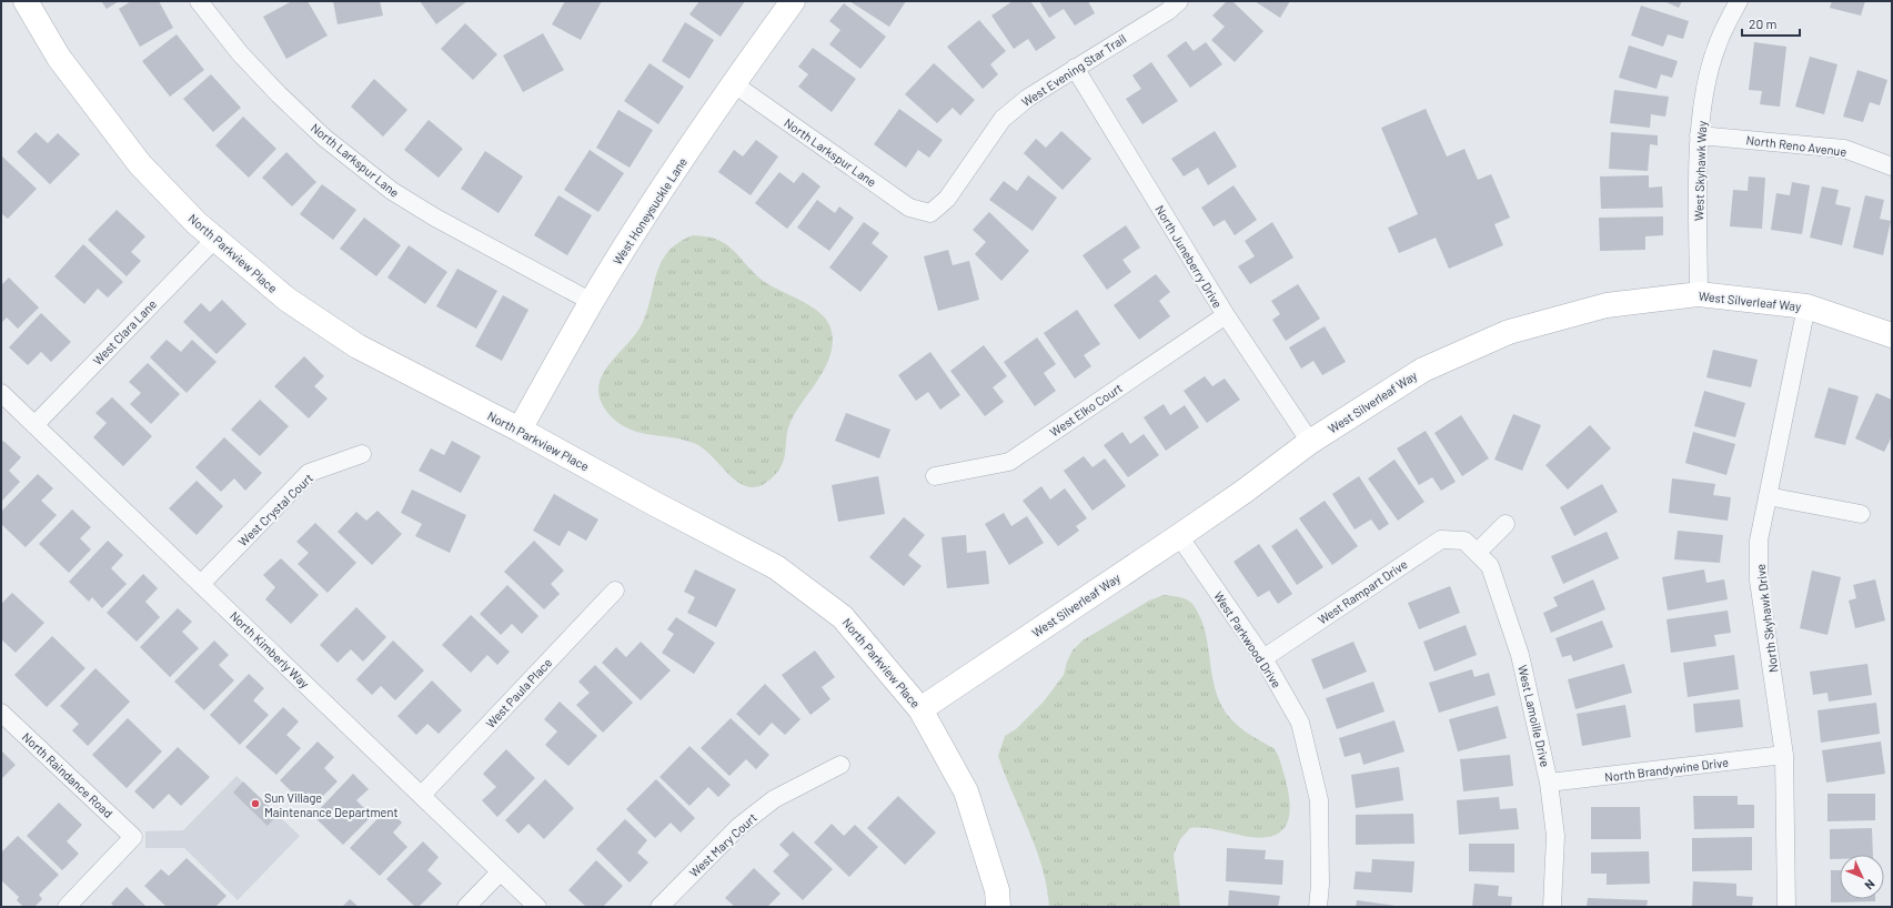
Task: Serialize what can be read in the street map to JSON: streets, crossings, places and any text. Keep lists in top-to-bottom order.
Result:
{
  "streets": {
    "street": [
      "West Evening Star Trail",
      "North Reno Avenue",
      "North Larkspur Lane",
      "West Skyhawk Way",
      "West Honeysuckle Lane",
      "North Parkview Place",
      "North Juneberry Drive",
      "West Silverleaf Way",
      "West Clara Lane",
      "West Elko Court",
      "West Crystal Court",
      "West Rampart Drive",
      "North Skyhawk Drive",
      "West Parkwood Drive",
      "North Kimberly Way",
      "West Paula Place",
      "West Lamoille Drive",
      "North Brandywine Drive",
      "North Raindance Road",
      "West Mary Court"
    ]
  },
  "crossings": [
    ["West Evening Star Trail", "North Larkspur Lane"],
    ["West Evening Star Trail", "North Juneberry Drive"],
    ["North Reno Avenue", "West Skyhawk Way"],
    ["North Larkspur Lane", "West Honeysuckle Lane"],
    ["West Skyhawk Way", "West Silverleaf Way"],
    ["West Honeysuckle Lane", "North Parkview Place"],
    ["North Parkview Place", "West Silverleaf Way"],
    ["North Parkview Place", "West Clara Lane"],
    ["North Juneberry Drive", "West Silverleaf Way"],
    ["North Juneberry Drive", "West Elko Court"],
    ["West Silverleaf Way", "North Skyhawk Drive"],
    ["West Silverleaf Way", "West Parkwood Drive"],
    ["West Clara Lane", "North Kimberly Way"],
    ["West Crystal Court", "North Kimberly Way"],
    ["West Rampart Drive", "West Parkwood Drive"],
    ["West Rampart Drive", "West Lamoille Drive"],
    ["North Skyhawk Drive", "North Brandywine Drive"],
    ["North Kimberly Way", "West Paula Place"],
    ["West Lamoille Drive", "North Brandywine Drive"]
  ],
  "places": ["Sun Village Maintenance Department"],
  "scale_bar": "20 m",
  "north": "bottom right"
}
